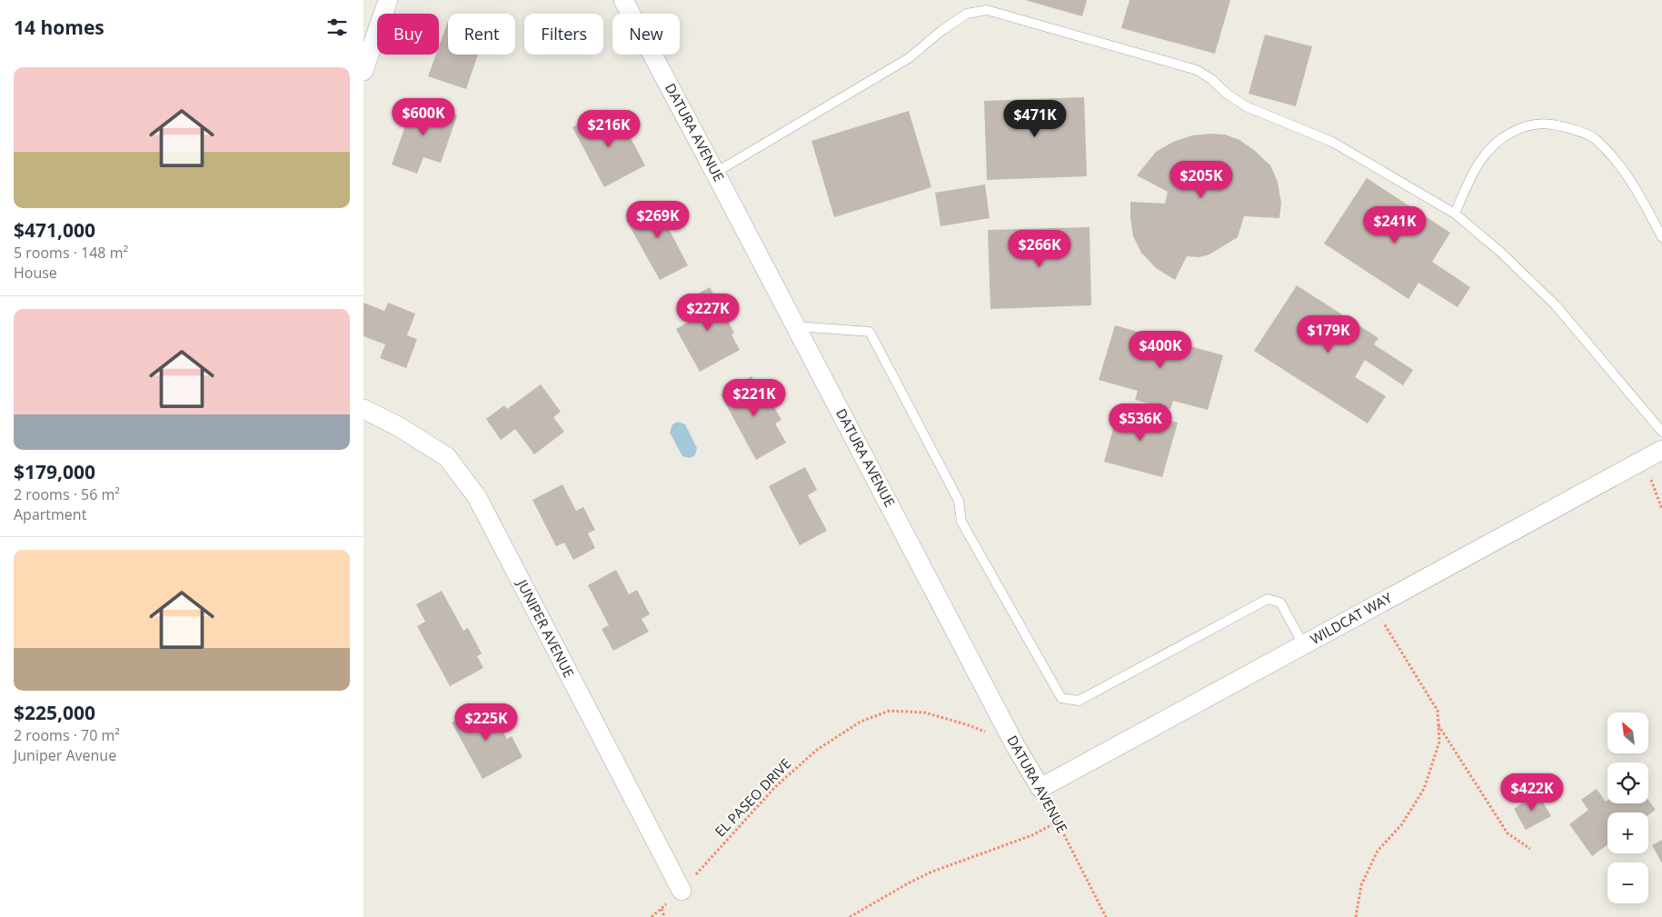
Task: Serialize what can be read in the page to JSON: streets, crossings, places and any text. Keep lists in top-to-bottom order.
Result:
{
  "streets": {
    "street": ["DATURA AVENUE", "WILDCAT WAY", "JUNIPER AVENUE"],
    "path": ["EL PASEO DRIVE"]
  },
  "crossings": [
    ["DATURA AVENUE", "WILDCAT WAY"],
    ["DATURA AVENUE", "EL PASEO DRIVE"],
    ["JUNIPER AVENUE", "EL PASEO DRIVE"]
  ],
  "north": "top left",
  "page": {
    "heading": "14 homes",
    "chip": [
      "Buy",
      "Rent",
      "Filters",
      "New"
    ],
    "list": [
      {
        "name": "$471,000",
        "note": "5 rooms · 148 m² · House"
      },
      {
        "name": "$179,000",
        "note": "2 rooms · 56 m² · Apartment"
      },
      {
        "name": "$225,000",
        "note": "2 rooms · 70 m² · Juniper Avenue"
      }
    ],
    "price": [
      "$600K",
      "$471K",
      "$216K",
      "$205K",
      "$269K",
      "$241K",
      "$266K",
      "$227K",
      "$179K",
      "$400K",
      "$221K",
      "$536K",
      "$225K",
      "$422K"
    ],
    "map_buttons": ["+", "−"]
  }
}
